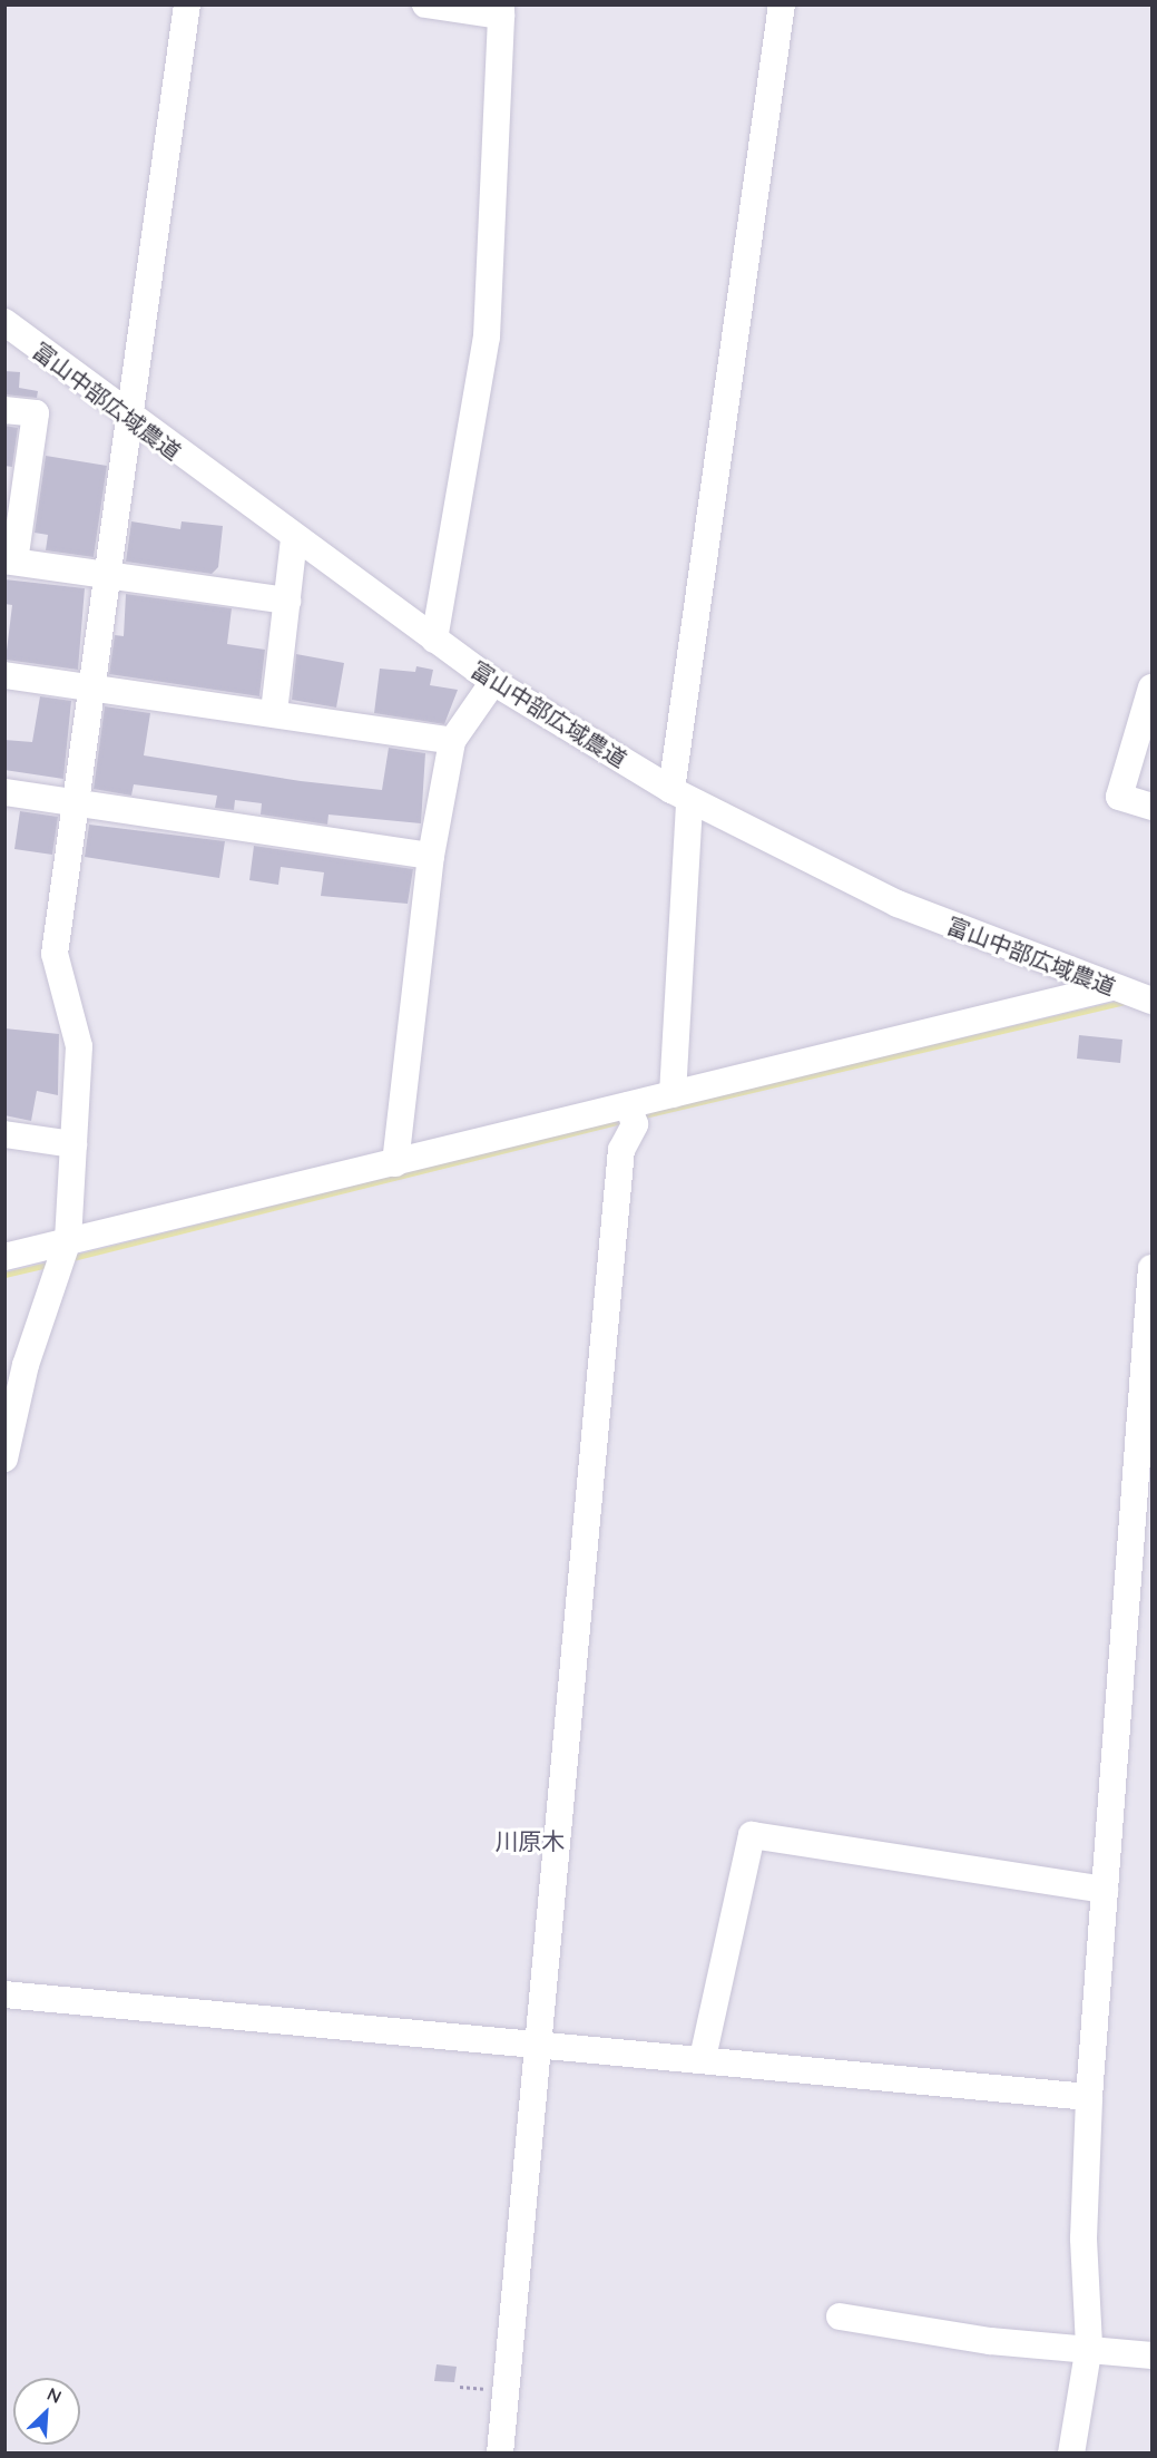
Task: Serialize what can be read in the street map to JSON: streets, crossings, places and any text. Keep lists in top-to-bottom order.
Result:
{
  "streets": {
    "street": ["富山中部広域農道"]
  },
  "districts": ["川原木"],
  "north": "top right"
}
